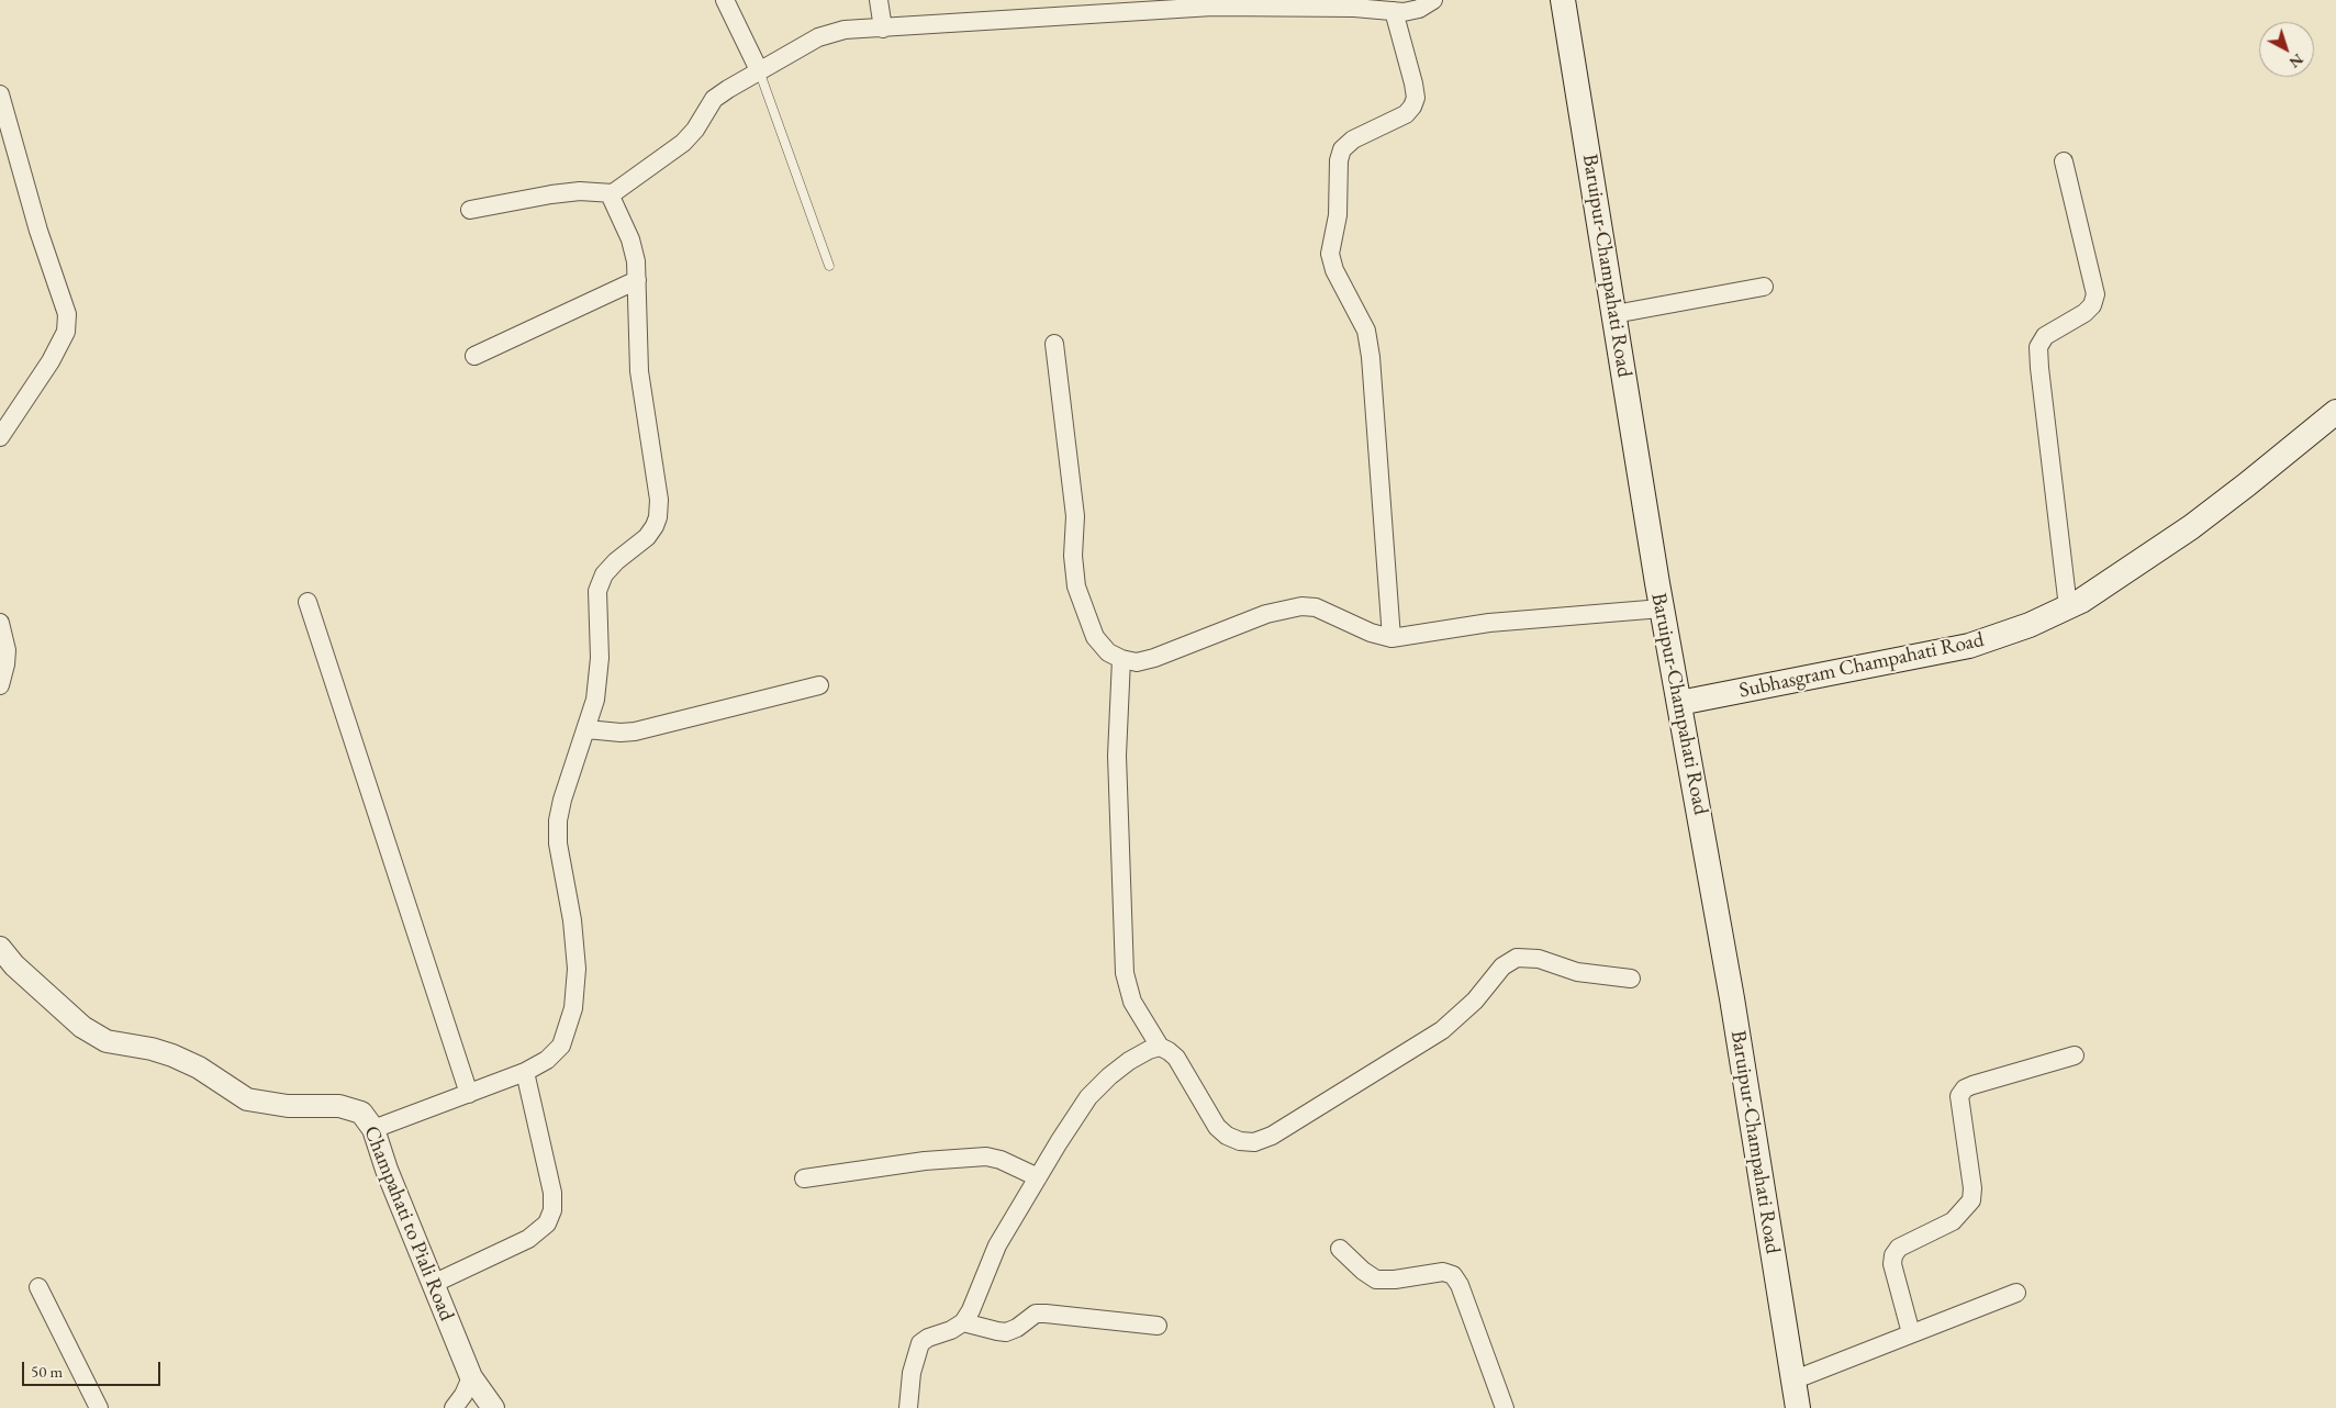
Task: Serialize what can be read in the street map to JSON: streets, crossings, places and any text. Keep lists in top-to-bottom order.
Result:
{
  "streets": {
    "main road": ["Baruipur-Champahati Road", "Subhasgram Champahati Road"],
    "street": ["Champahati to Piali Road"]
  },
  "crossings": [
    ["Baruipur-Champahati Road", "Subhasgram Champahati Road"]
  ],
  "scale_bar": "50 m",
  "north": "bottom right"
}
